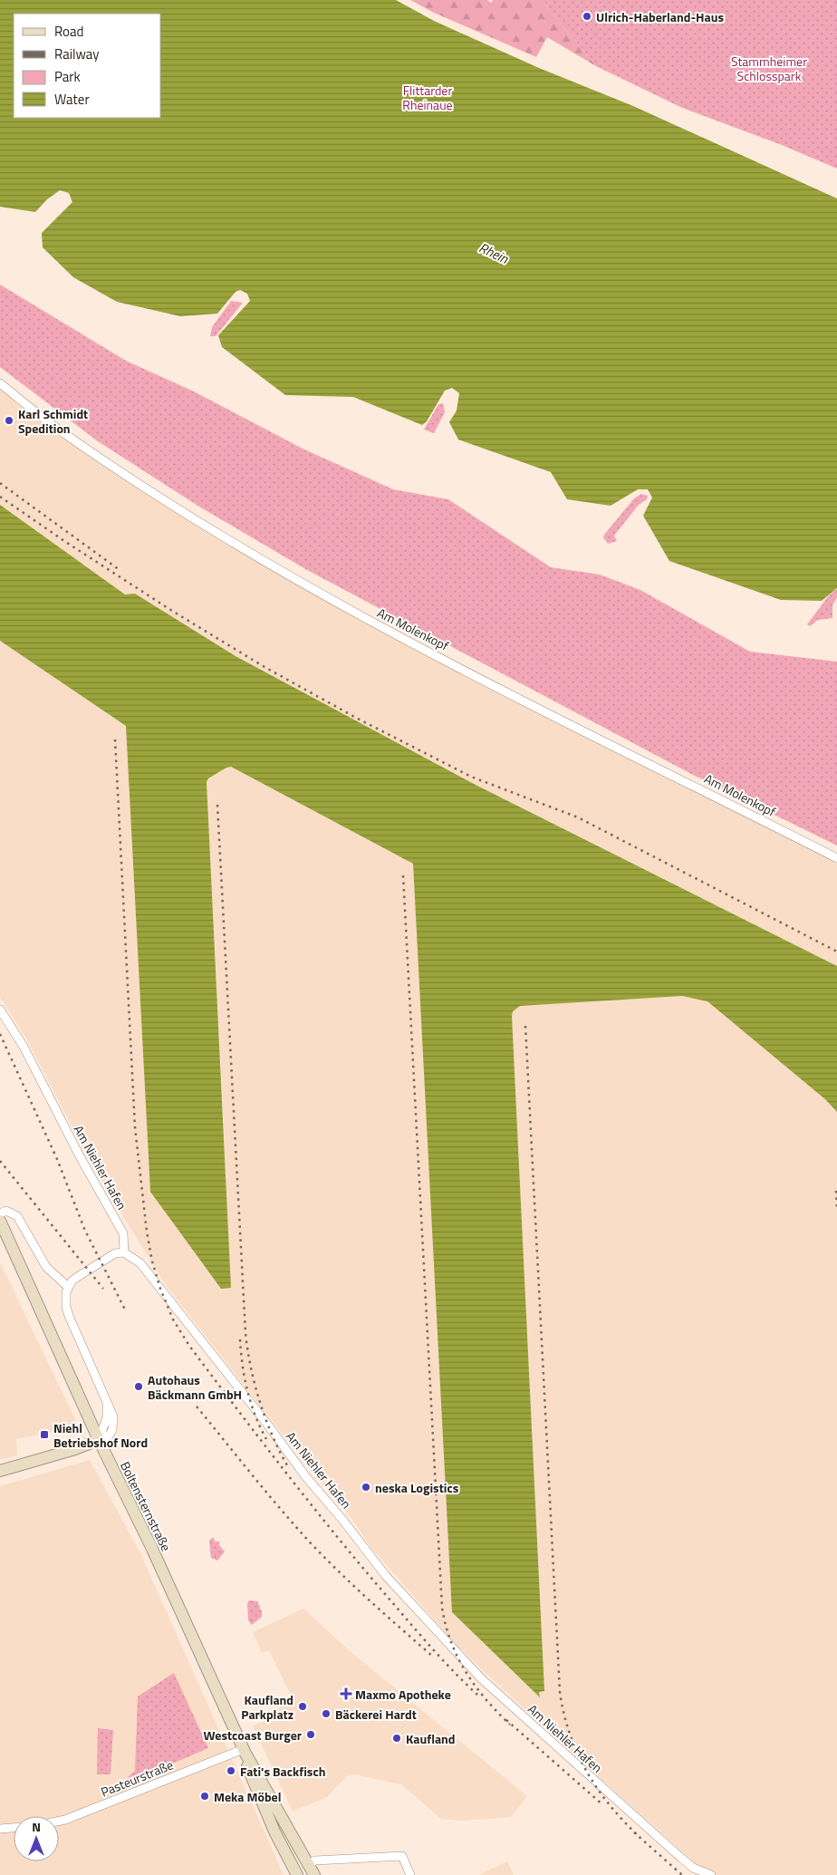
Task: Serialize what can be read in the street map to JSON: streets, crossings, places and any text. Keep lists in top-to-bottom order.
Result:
{
  "streets": {
    "main road": ["Boltensternstraße"],
    "street": ["Am Molenkopf", "Am Niehler Hafen", "Pasteurstraße"]
  },
  "crossings": [
    ["Boltensternstraße", "Pasteurstraße"]
  ],
  "water": ["Rhein"],
  "parks": ["Stammheimer Schlosspark", "Flittarder Rheinaue"],
  "places": {
    "other": [
      "Ulrich-Haberland-Haus",
      "Karl Schmidt Spedition",
      "Autohaus Bäckmann GmbH",
      "neska Logistics",
      "Kaufland Parkplatz",
      "Bäckerei Hardt",
      "Westcoast Burger",
      "Kaufland",
      "Fati's Backfisch",
      "Meka Möbel"
    ],
    "transit": ["Niehl Betriebshof Nord"],
    "health": ["Maxmo Apotheke"]
  },
  "legend": [
    "Road",
    "Railway",
    "Park",
    "Water"
  ],
  "north": "top"
}
